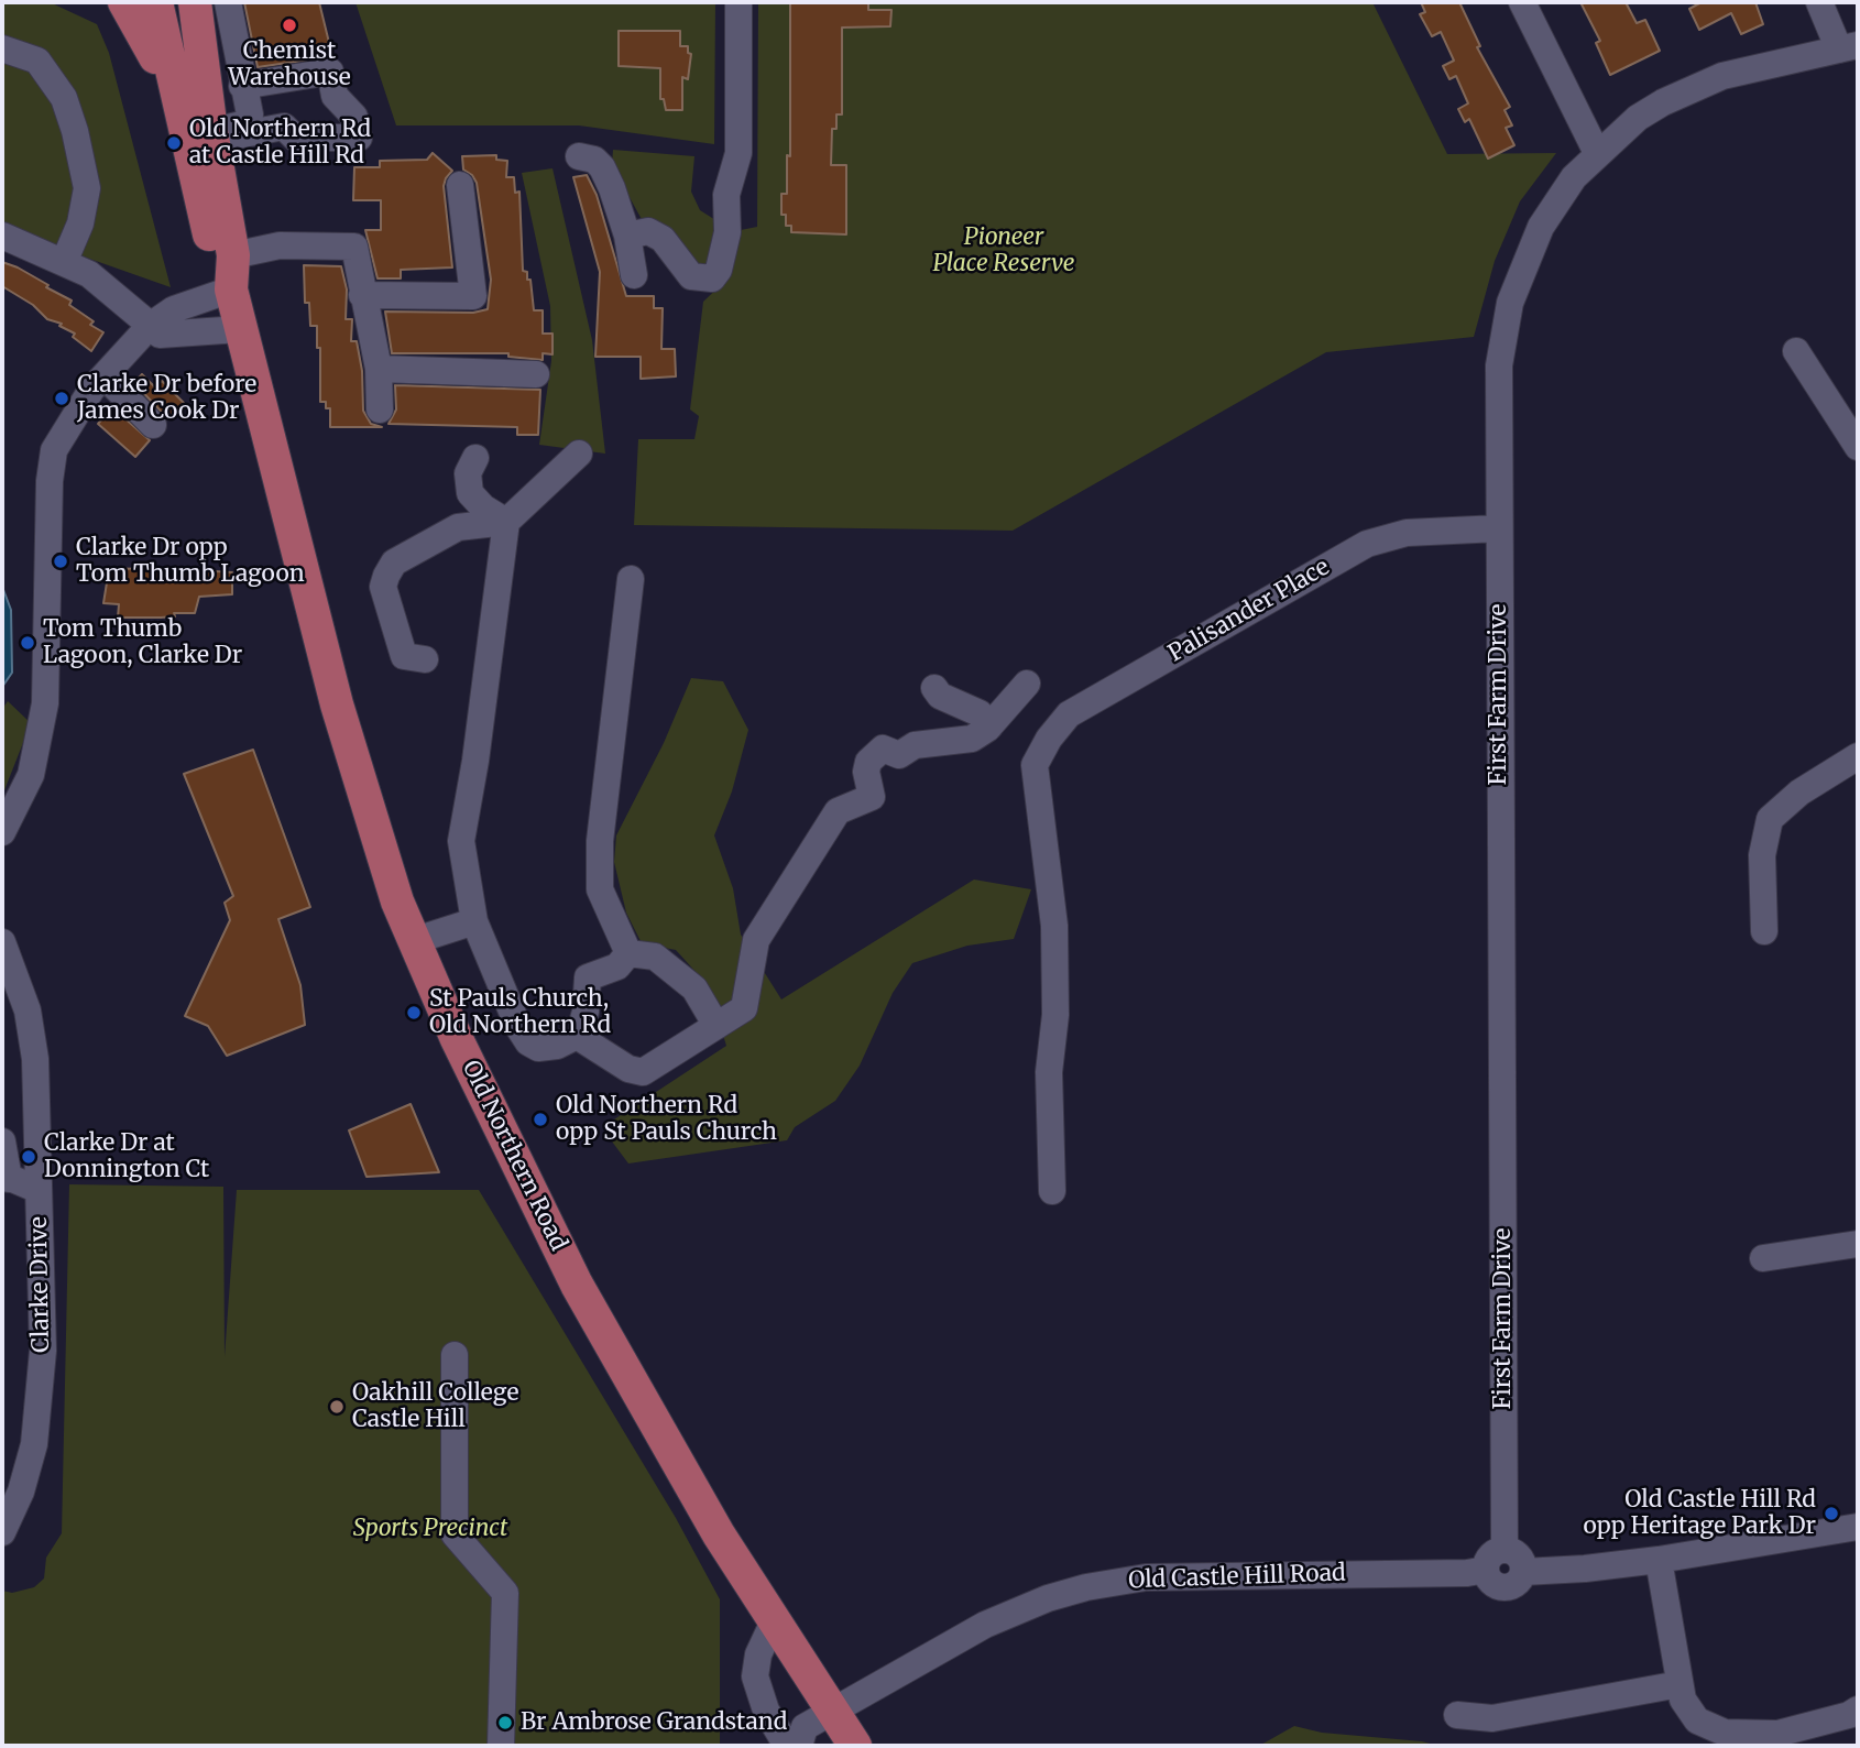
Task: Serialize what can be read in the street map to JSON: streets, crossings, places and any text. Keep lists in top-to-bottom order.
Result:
{
  "streets": {
    "main road": ["Old Northern Road"],
    "street": [
      "Palisander Place",
      "First Farm Drive",
      "Clarke Drive",
      "Old Castle Hill Road"
    ]
  },
  "crossings": [
    ["Palisander Place", "First Farm Drive"],
    ["First Farm Drive", "Old Castle Hill Road"],
    ["Old Northern Road", "Old Castle Hill Road"]
  ],
  "parks": ["Pioneer Place Reserve", "Sports Precinct"],
  "places": [
    "Chemist Warehouse",
    "Old Northern Rd at Castle Hill Rd",
    "Clarke Dr before James Cook Dr",
    "Clarke Dr opp Tom Thumb Lagoon",
    "Tom Thumb Lagoon, Clarke Dr",
    "St Pauls Church, Old Northern Rd",
    "Old Northern Rd opp St Pauls Church",
    "Clarke Dr at Donnington Ct",
    "Oakhill College Castle Hill",
    "Old Castle Hill Rd opp Heritage Park Dr",
    "Br Ambrose Grandstand"
  ]
}
